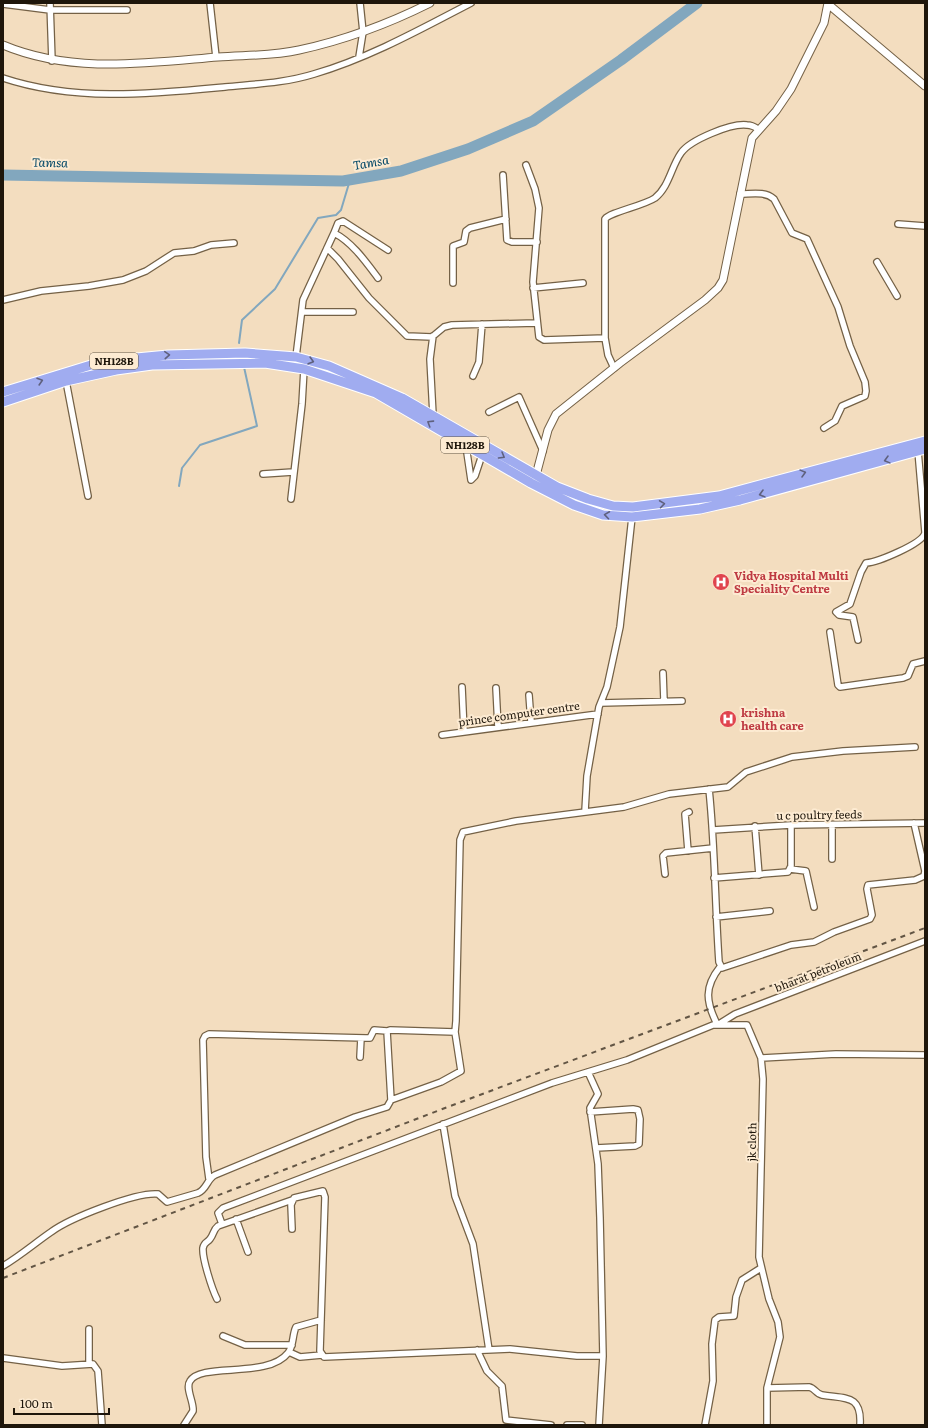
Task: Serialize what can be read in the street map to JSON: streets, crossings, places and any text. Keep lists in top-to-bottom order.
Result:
{
  "streets": {
    "highway": ["NH128B"],
    "street": [
      "prince computer centre",
      "u c poultry feeds",
      "bharat petroleum",
      "jk cloth"
    ]
  },
  "crossings": [
    ["bharat petroleum", "jk cloth"]
  ],
  "water": ["Tamsa"],
  "places": {
    "hospital": ["Vidya Hospital Multi Speciality Centre", "krishna health care"]
  },
  "scale_bar": "100 m"
}
